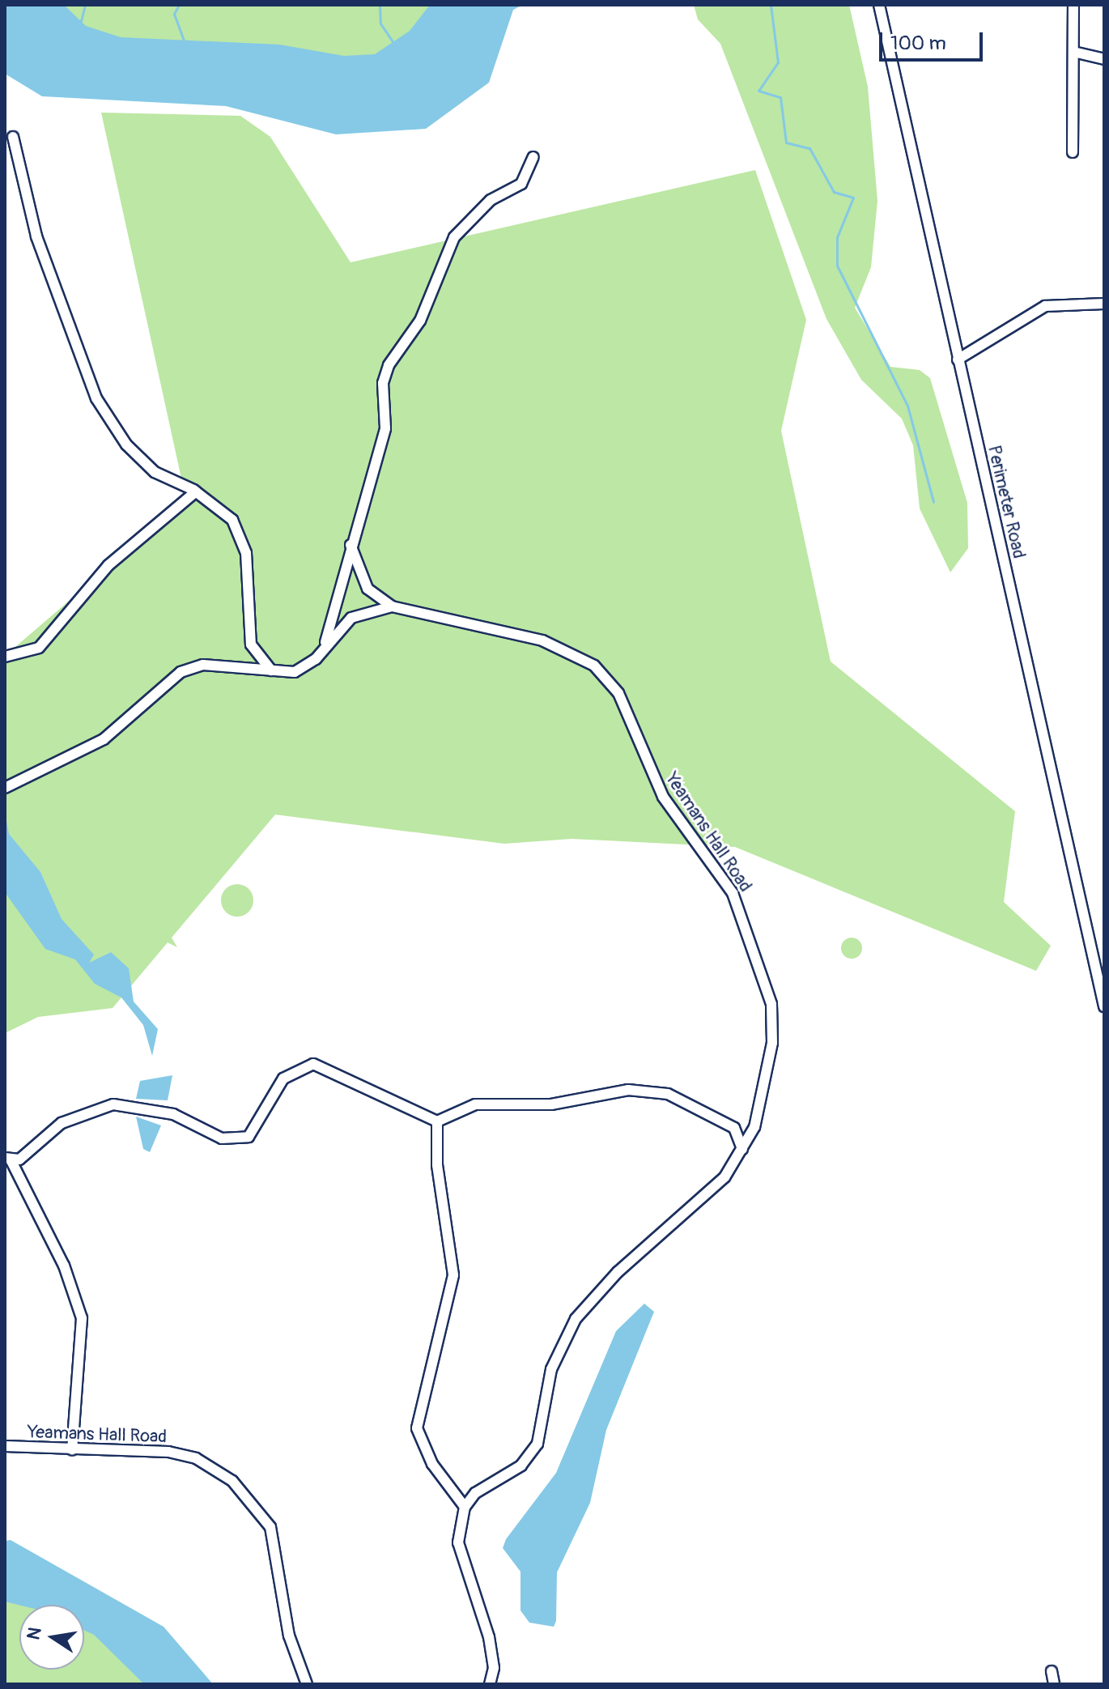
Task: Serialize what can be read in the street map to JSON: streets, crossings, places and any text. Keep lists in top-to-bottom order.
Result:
{
  "streets": {
    "street": ["Perimeter Road", "Yeamans Hall Road"]
  },
  "scale_bar": "100 m",
  "north": "left"
}
